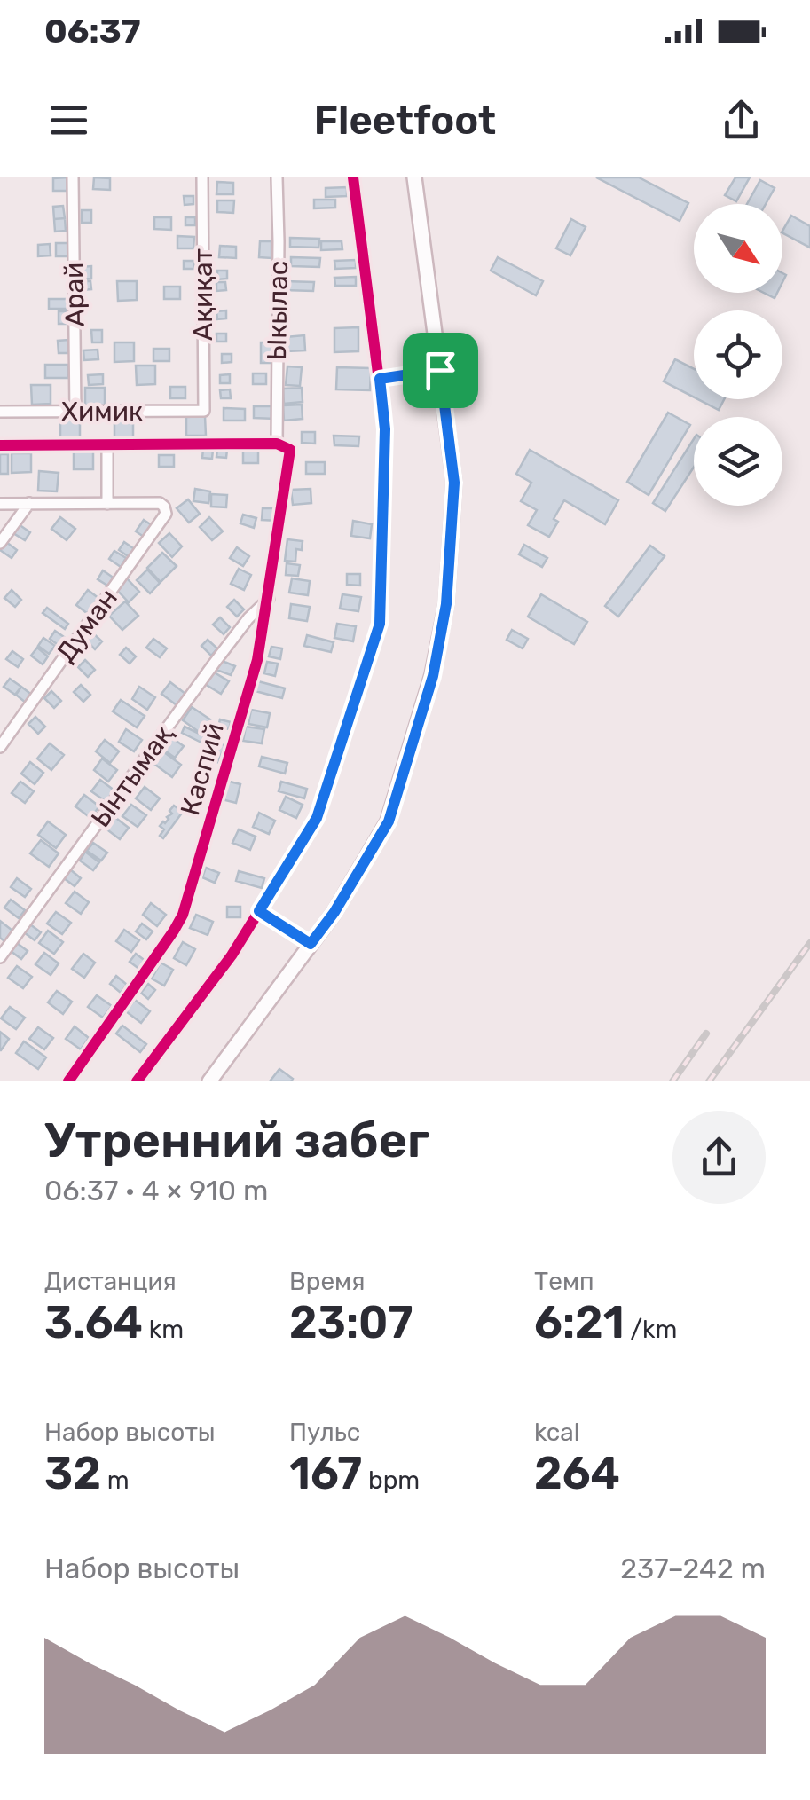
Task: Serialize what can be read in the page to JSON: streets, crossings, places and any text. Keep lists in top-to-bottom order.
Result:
{
  "streets": {
    "street": [
      "Арай",
      "Ақиқат",
      "Ыкылас",
      "Химик",
      "Думан",
      "Каспий",
      "Ынтымақ"
    ]
  },
  "crossings": [
    ["Арай", "Химик"],
    ["Ақиқат", "Химик"],
    ["Ыкылас", "Каспий"],
    ["Каспий", "Ынтымақ"]
  ],
  "north": "bottom right",
  "page": {
    "status": "06:37",
    "header": "Fleetfoot",
    "heading": ["Утренний забег", "06:37 · 4 × 910 m"],
    "stats": [
      ["Дистанция", "3.64 km"],
      ["Время", "23:07"],
      ["Темп", "6:21 /km"],
      ["Набор высоты", "32 m"],
      ["Пульс", "167 bpm"],
      ["kcal", "264"]
    ],
    "chart": ["Набор высоты", "237–242 m"]
  }
}
